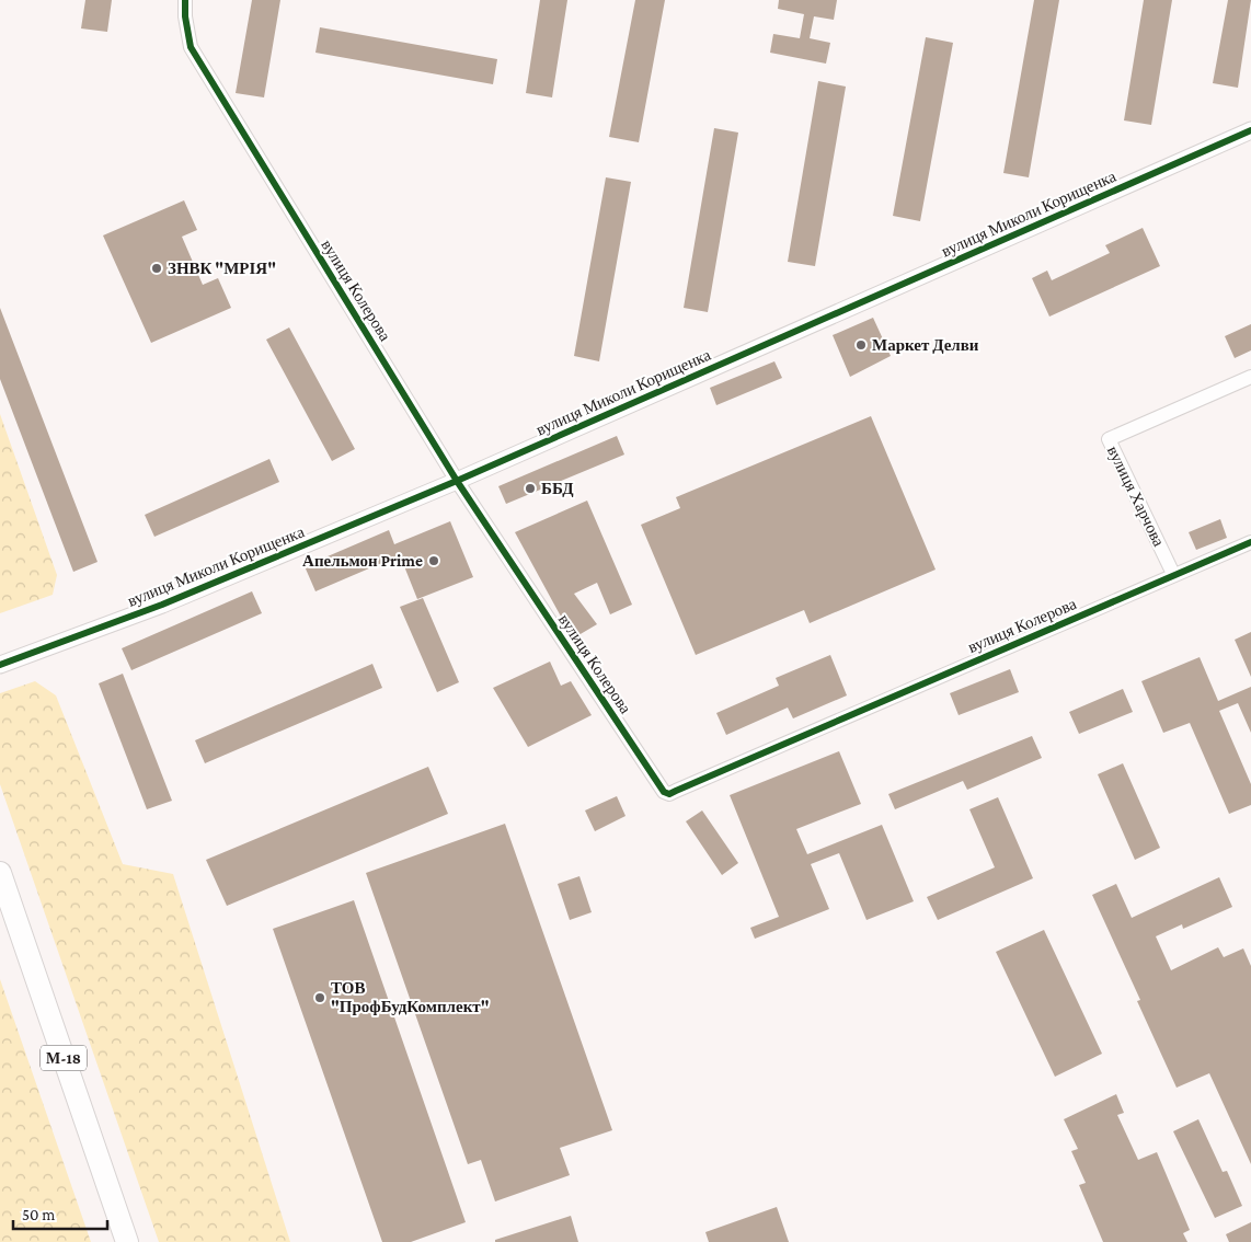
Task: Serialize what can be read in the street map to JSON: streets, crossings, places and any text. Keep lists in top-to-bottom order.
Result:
{
  "streets": {
    "highway": ["М-18"],
    "street": ["вулиця Миколи Корищенка", "вулиця Колерова", "вулиця Харчова"]
  },
  "crossings": [
    ["вулиця Миколи Корищенка", "вулиця Колерова"],
    ["вулиця Колерова", "вулиця Харчова"]
  ],
  "places": [
    "ЗНВК \"МРІЯ\"",
    "Маркет Делви",
    "ББД",
    "Апельмон Prime",
    "ТОВ \"ПрофБудКомплект\""
  ],
  "scale_bar": "50 m"
}
